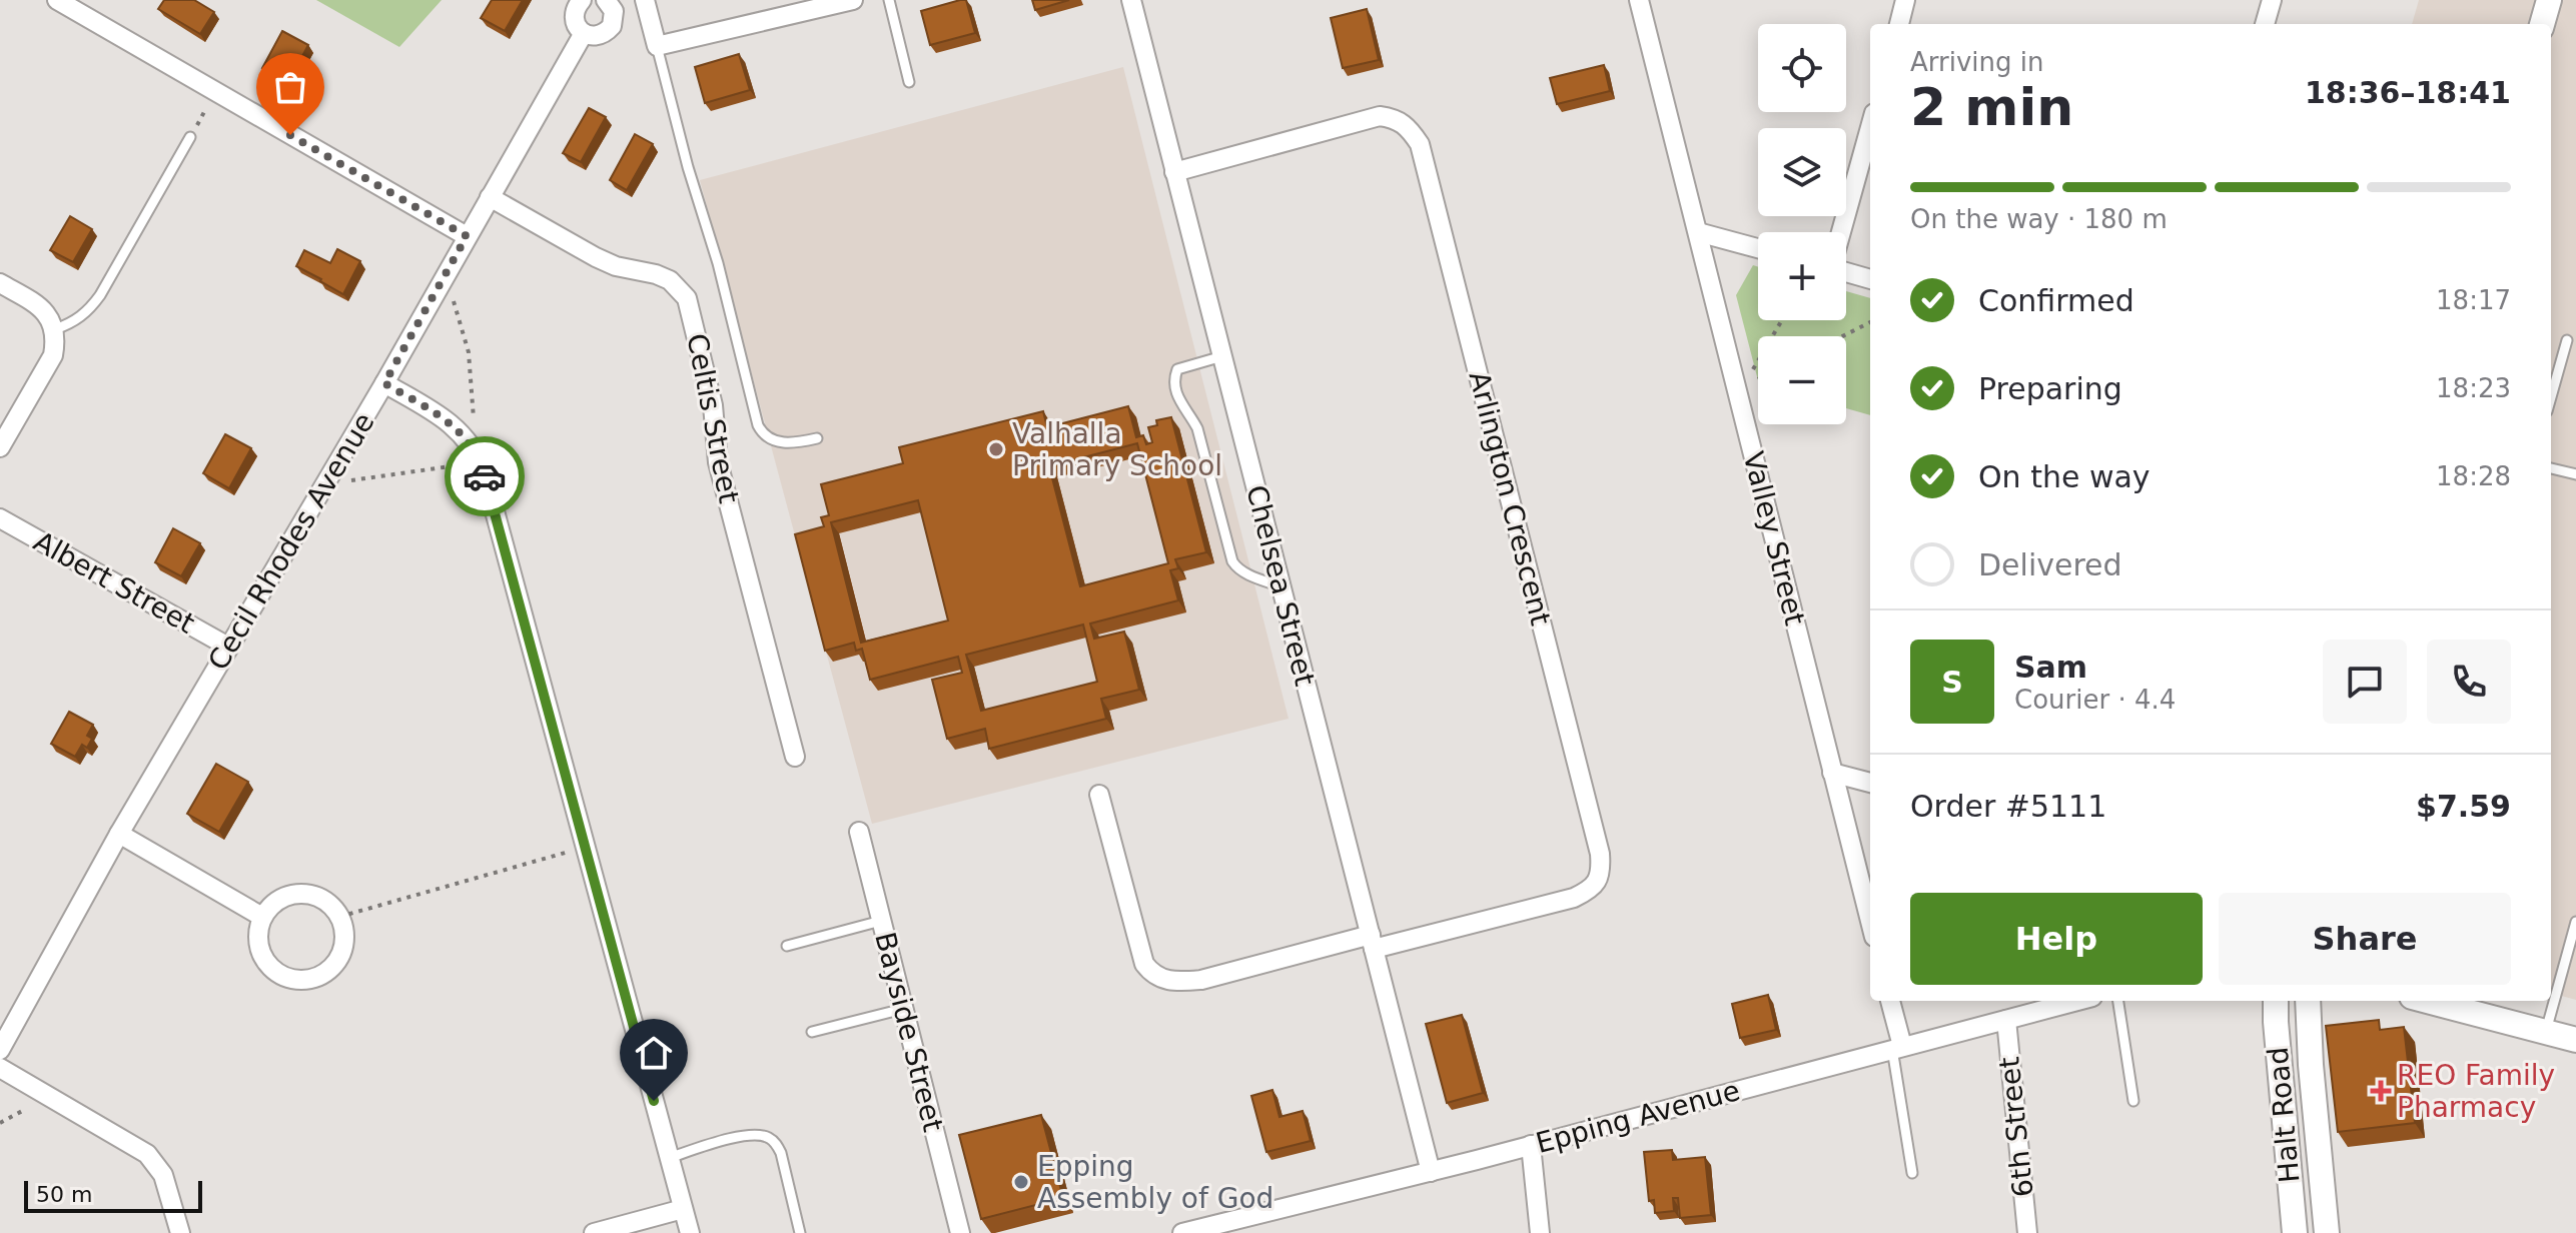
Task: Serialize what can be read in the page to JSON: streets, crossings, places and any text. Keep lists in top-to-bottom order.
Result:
{
  "streets": {
    "street": [
      "Celtis Street",
      "Arlington Crescent",
      "Valley Street",
      "Cecil Rhodes Avenue",
      "Albert Street",
      "Chelsea Street",
      "Bayside Street",
      "Halt Road",
      "Epping Avenue",
      "6th Street"
    ]
  },
  "crossings": [
    ["Celtis Street", "Cecil Rhodes Avenue"],
    ["Arlington Crescent", "Chelsea Street"],
    ["Cecil Rhodes Avenue", "Albert Street"],
    ["Chelsea Street", "Epping Avenue"],
    ["Epping Avenue", "6th Street"]
  ],
  "places": {
    "other": ["Valhalla Primary School", "Epping Assembly of God"],
    "health": ["REO Family Pharmacy"]
  },
  "scale_bar": "50 m",
  "page": {
    "map_buttons": ["+", "−"],
    "heading": ["2 min", "Arriving in", "18:36–18:41"],
    "panel": [
      "Sam",
      "Courier · 4.4",
      "Order #5111",
      "$7.59"
    ],
    "bar": "On the way · 180 m",
    "list": [
      ["Confirmed", "18:17"],
      ["Preparing", "18:23"],
      ["On the way", "18:28"],
      "Delivered"
    ],
    "round": "S",
    "buttons": ["Help", "Share"],
    "scale": "50 m"
  }
}
